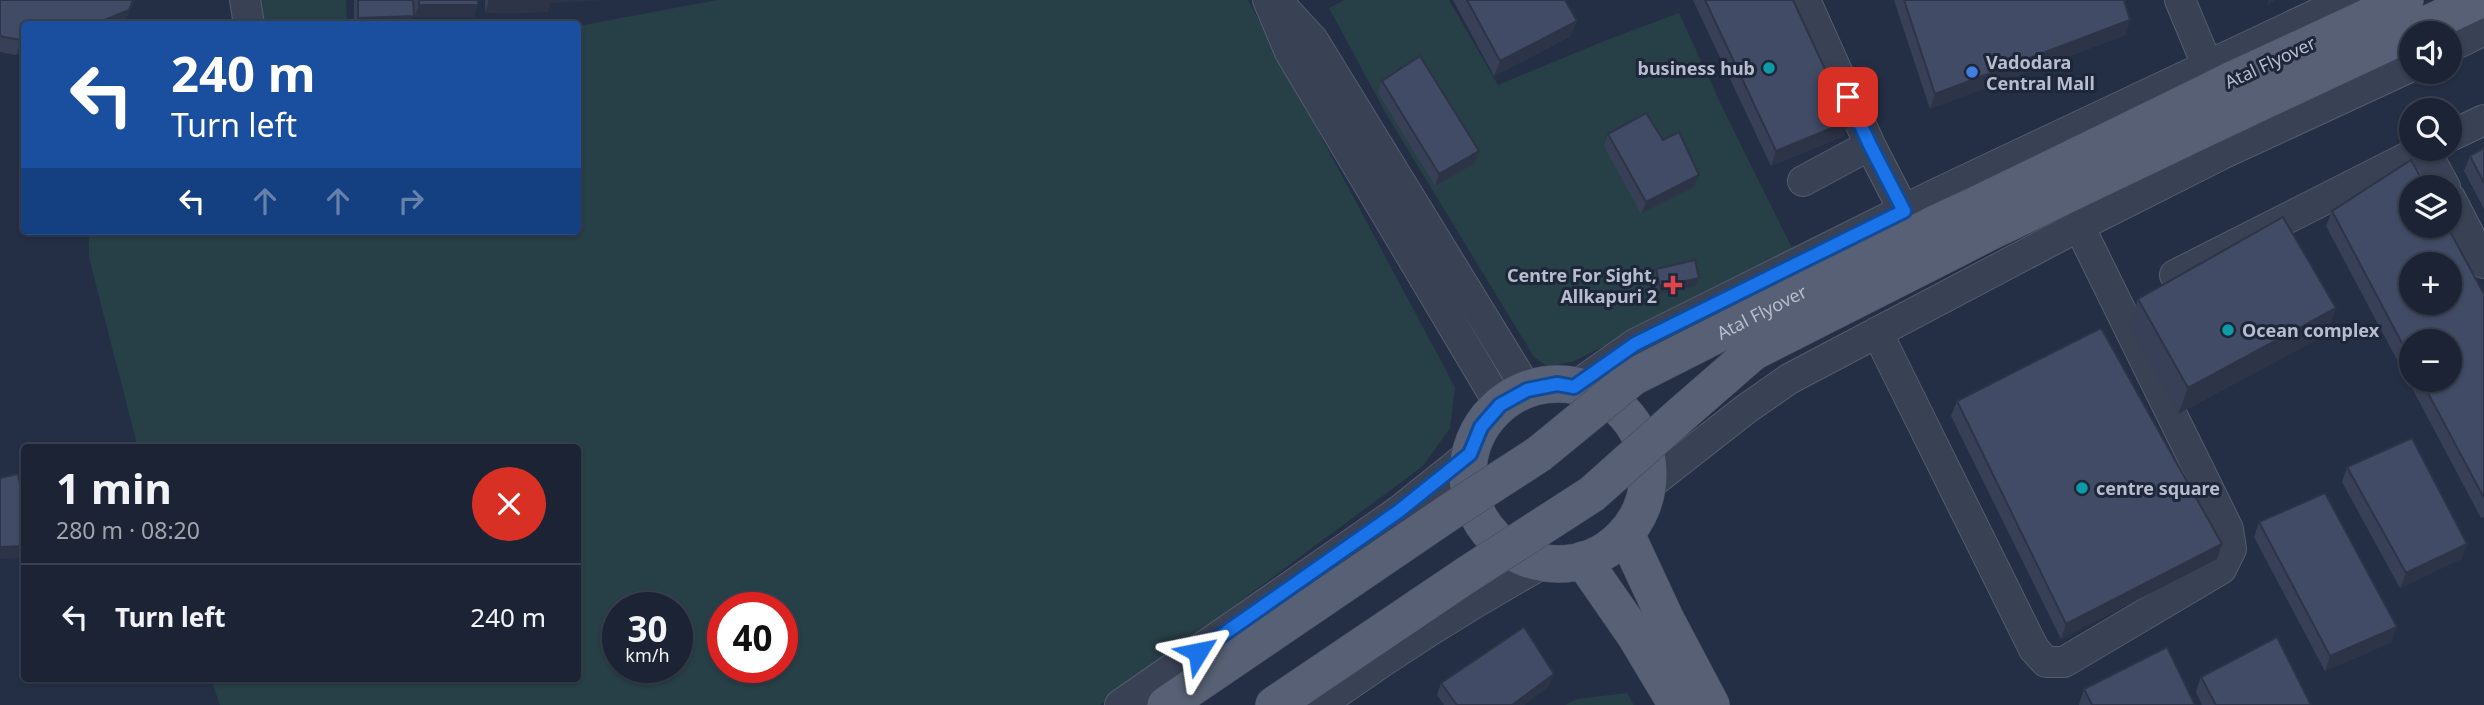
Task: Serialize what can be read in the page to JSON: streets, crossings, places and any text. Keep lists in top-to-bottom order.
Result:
{
  "streets": {
    "main road": ["Atal Flyover"]
  },
  "places": {
    "other": [
      "business hub",
      "Vadodara Central Mall",
      "Ocean complex",
      "centre square"
    ],
    "health": ["Centre For Sight, Allkapuri 2"]
  },
  "page": {
    "map_buttons": ["+", "−"],
    "turn": ["240 m", "Turn left"],
    "heading": ["1 min", "280 m · 08:20"],
    "list": [
      {
        "name": "Turn left",
        "value": "240 m"
      }
    ],
    "speed": "30 km/h",
    "limit": "40"
  }
}
